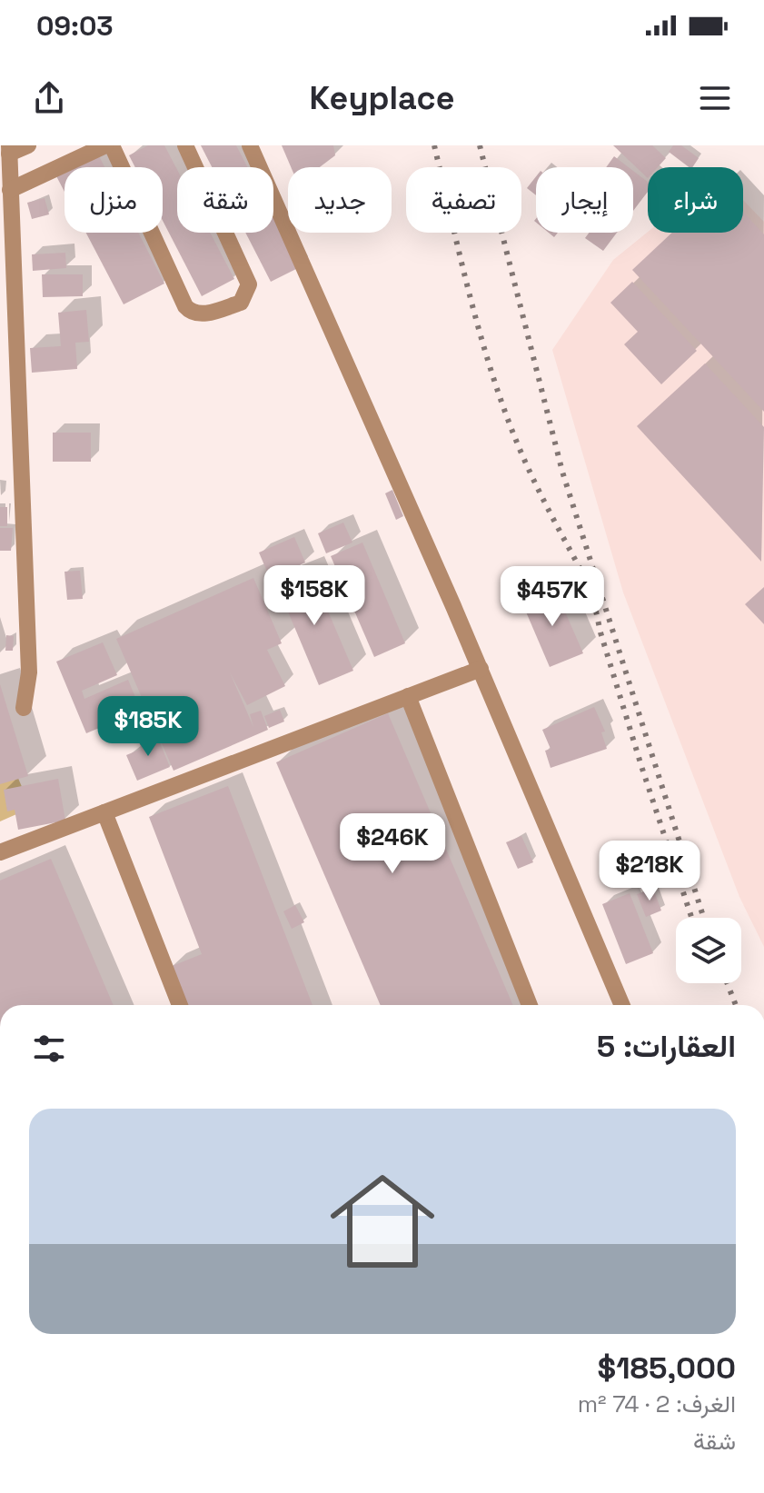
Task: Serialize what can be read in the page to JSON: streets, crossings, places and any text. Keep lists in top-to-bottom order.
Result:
{
  "page": {
    "status": "09:03",
    "header": "Keyplace",
    "chip": [
      "شراء",
      "إيجار",
      "تصفية",
      "جديد",
      "شقة",
      "منزل"
    ],
    "price": [
      "$158K",
      "$457K",
      "$185K",
      "$246K",
      "$218K"
    ],
    "heading": "العقارات: 5",
    "list": [
      {
        "name": "$185,000",
        "note": "الغرف: 2 · 74 m² · شقة"
      }
    ]
  }
}
